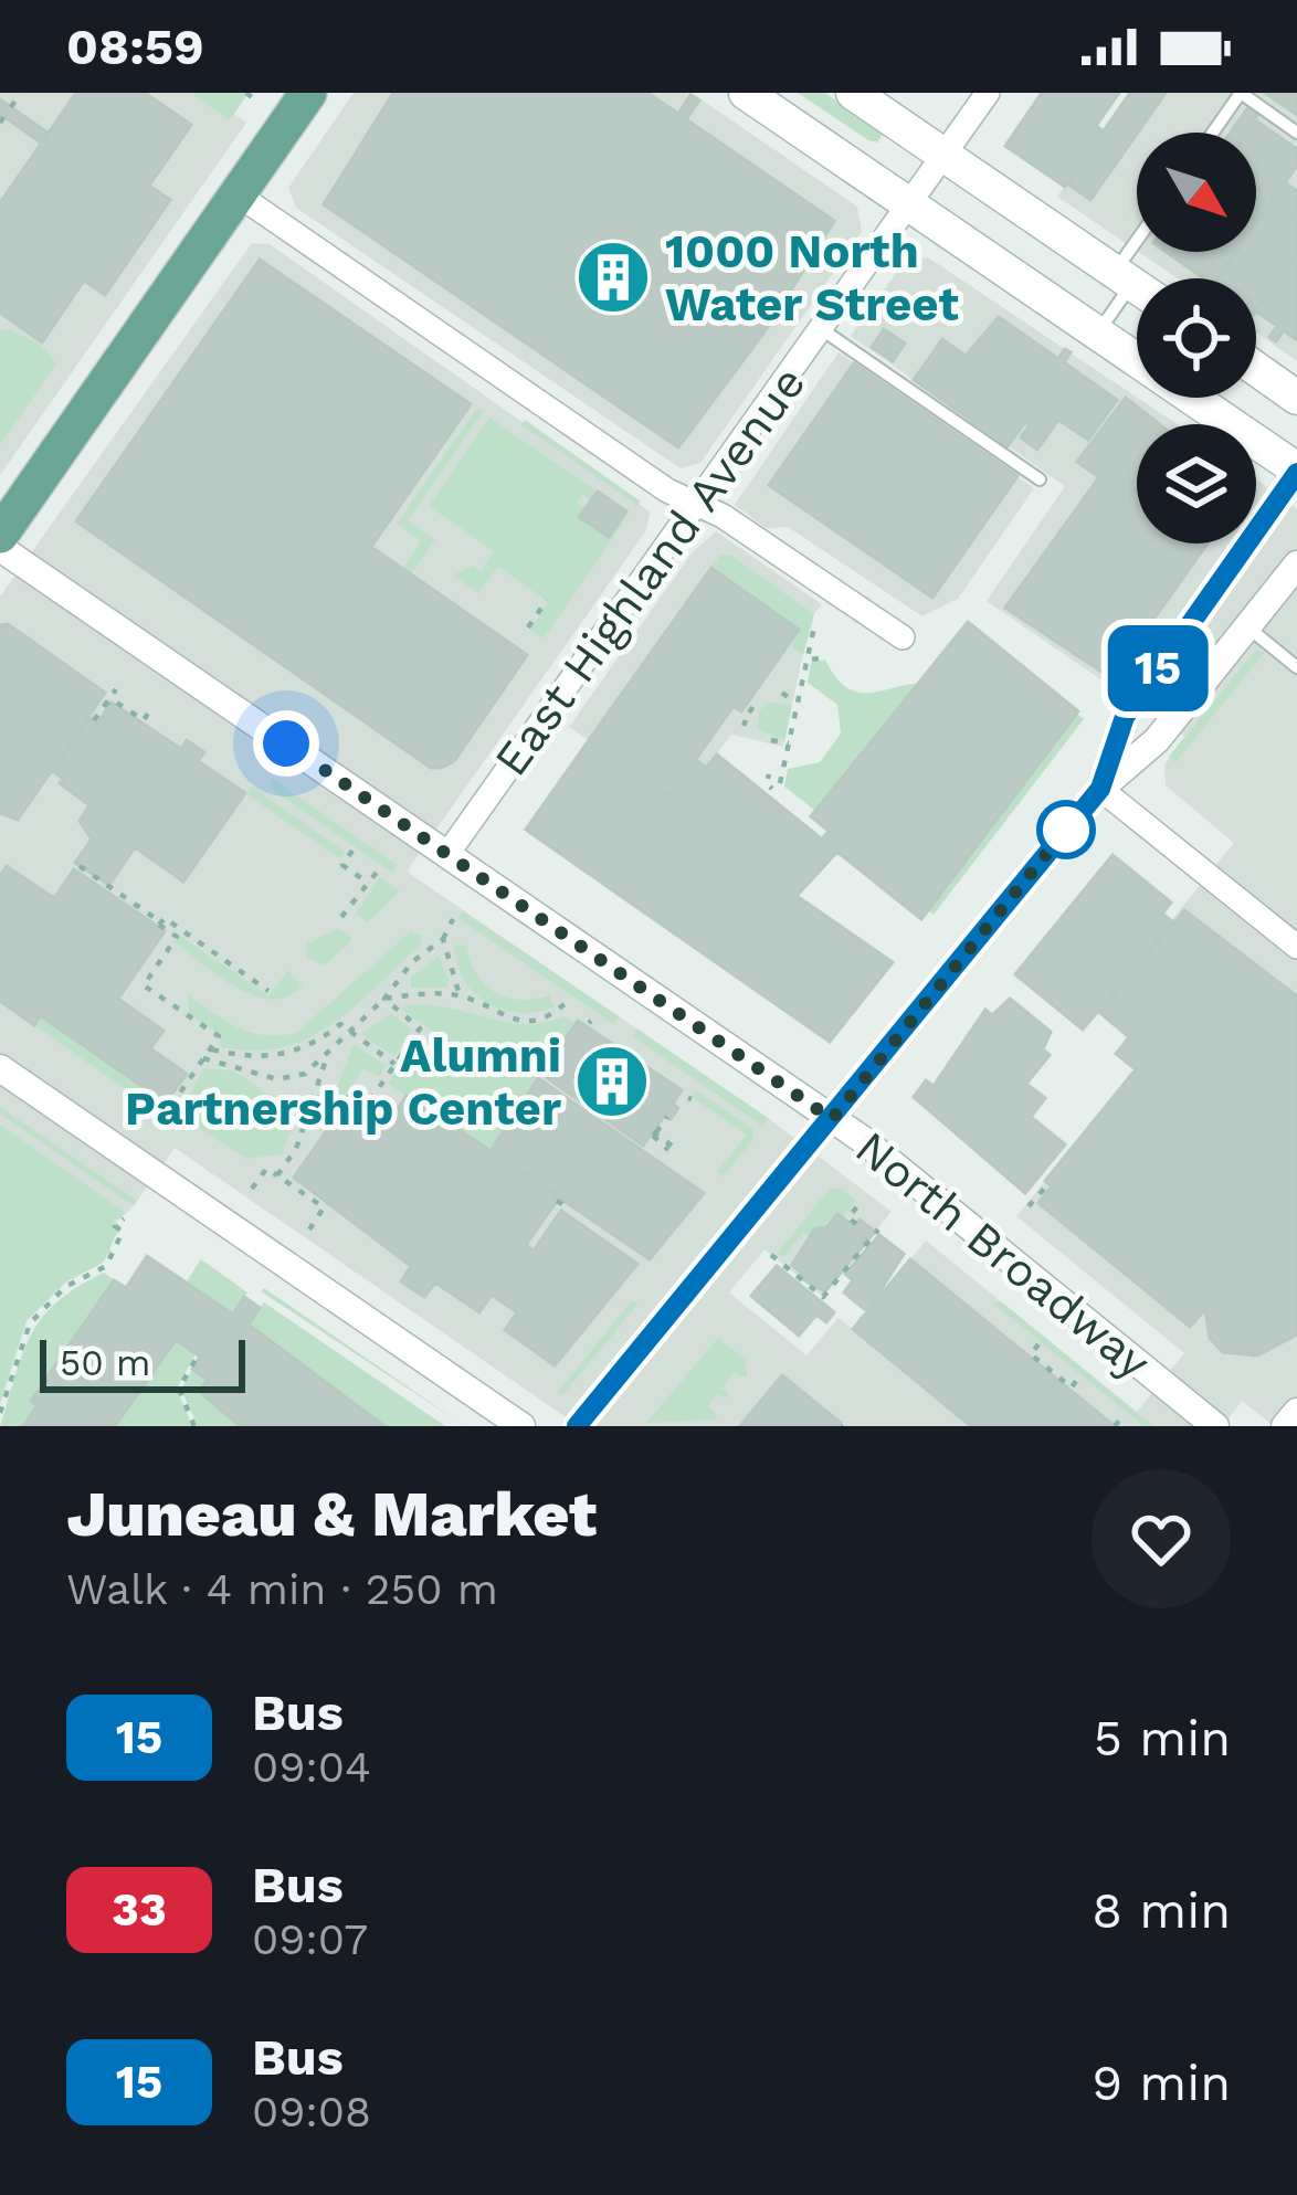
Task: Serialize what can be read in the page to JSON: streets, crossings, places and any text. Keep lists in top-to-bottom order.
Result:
{
  "streets": {
    "street": ["East Highland Avenue", "North Broadway"]
  },
  "crossings": [
    ["East Highland Avenue", "North Broadway"]
  ],
  "places": {
    "building": ["1000 North Water Street", "Alumni Partnership Center"]
  },
  "lines": ["bus line 15"],
  "scale_bar": "50 m",
  "north": "bottom right",
  "page": {
    "status": "08:59",
    "on_map": "15",
    "scale": "50 m",
    "heading": ["Juneau & Market", "Walk · 4 min · 250 m"],
    "list": [
      {
        "mark": "15",
        "name": "Bus",
        "note": "09:04",
        "value": "5 min"
      },
      {
        "mark": "33",
        "name": "Bus",
        "note": "09:07",
        "value": "8 min"
      },
      {
        "mark": "15",
        "name": "Bus",
        "note": "09:08",
        "value": "9 min"
      }
    ]
  }
}
